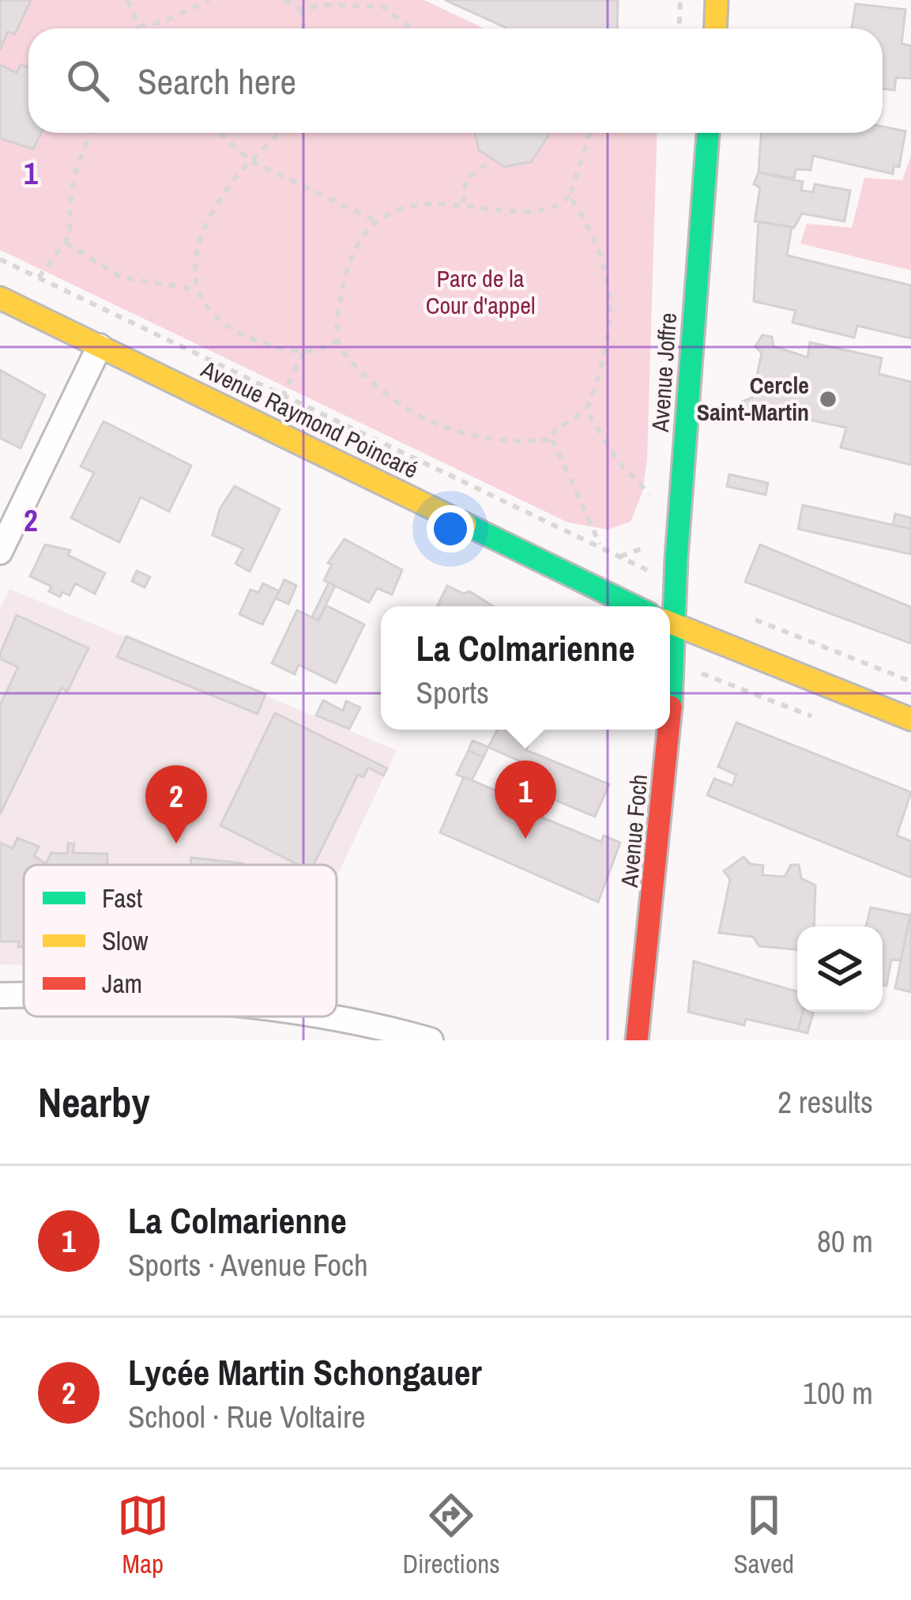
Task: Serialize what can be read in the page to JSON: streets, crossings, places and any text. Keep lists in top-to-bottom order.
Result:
{
  "streets": {
    "street": ["Avenue Joffre", "Avenue Raymond Poincaré", "Avenue Foch"]
  },
  "parks": ["Parc de la Cour d'appel"],
  "places": ["Cercle Saint-Martin"],
  "legend": ["Fast", "Slow", "Jam"],
  "page": {
    "search": "Search here",
    "popup": ["La Colmarienne", "Sports"],
    "pins": ["1", "2"],
    "heading": ["Nearby", "2 results"],
    "list": [
      {
        "mark": "1",
        "name": "La Colmarienne",
        "note": "Sports · Avenue Foch",
        "value": "80 m"
      },
      {
        "mark": "2",
        "name": "Lycée Martin Schongauer",
        "note": "School · Rue Voltaire",
        "value": "100 m"
      }
    ],
    "nav": ["Map", "Directions", "Saved"]
  },
  "grid": {
    "rows": ["1", "2"]
  }
}
